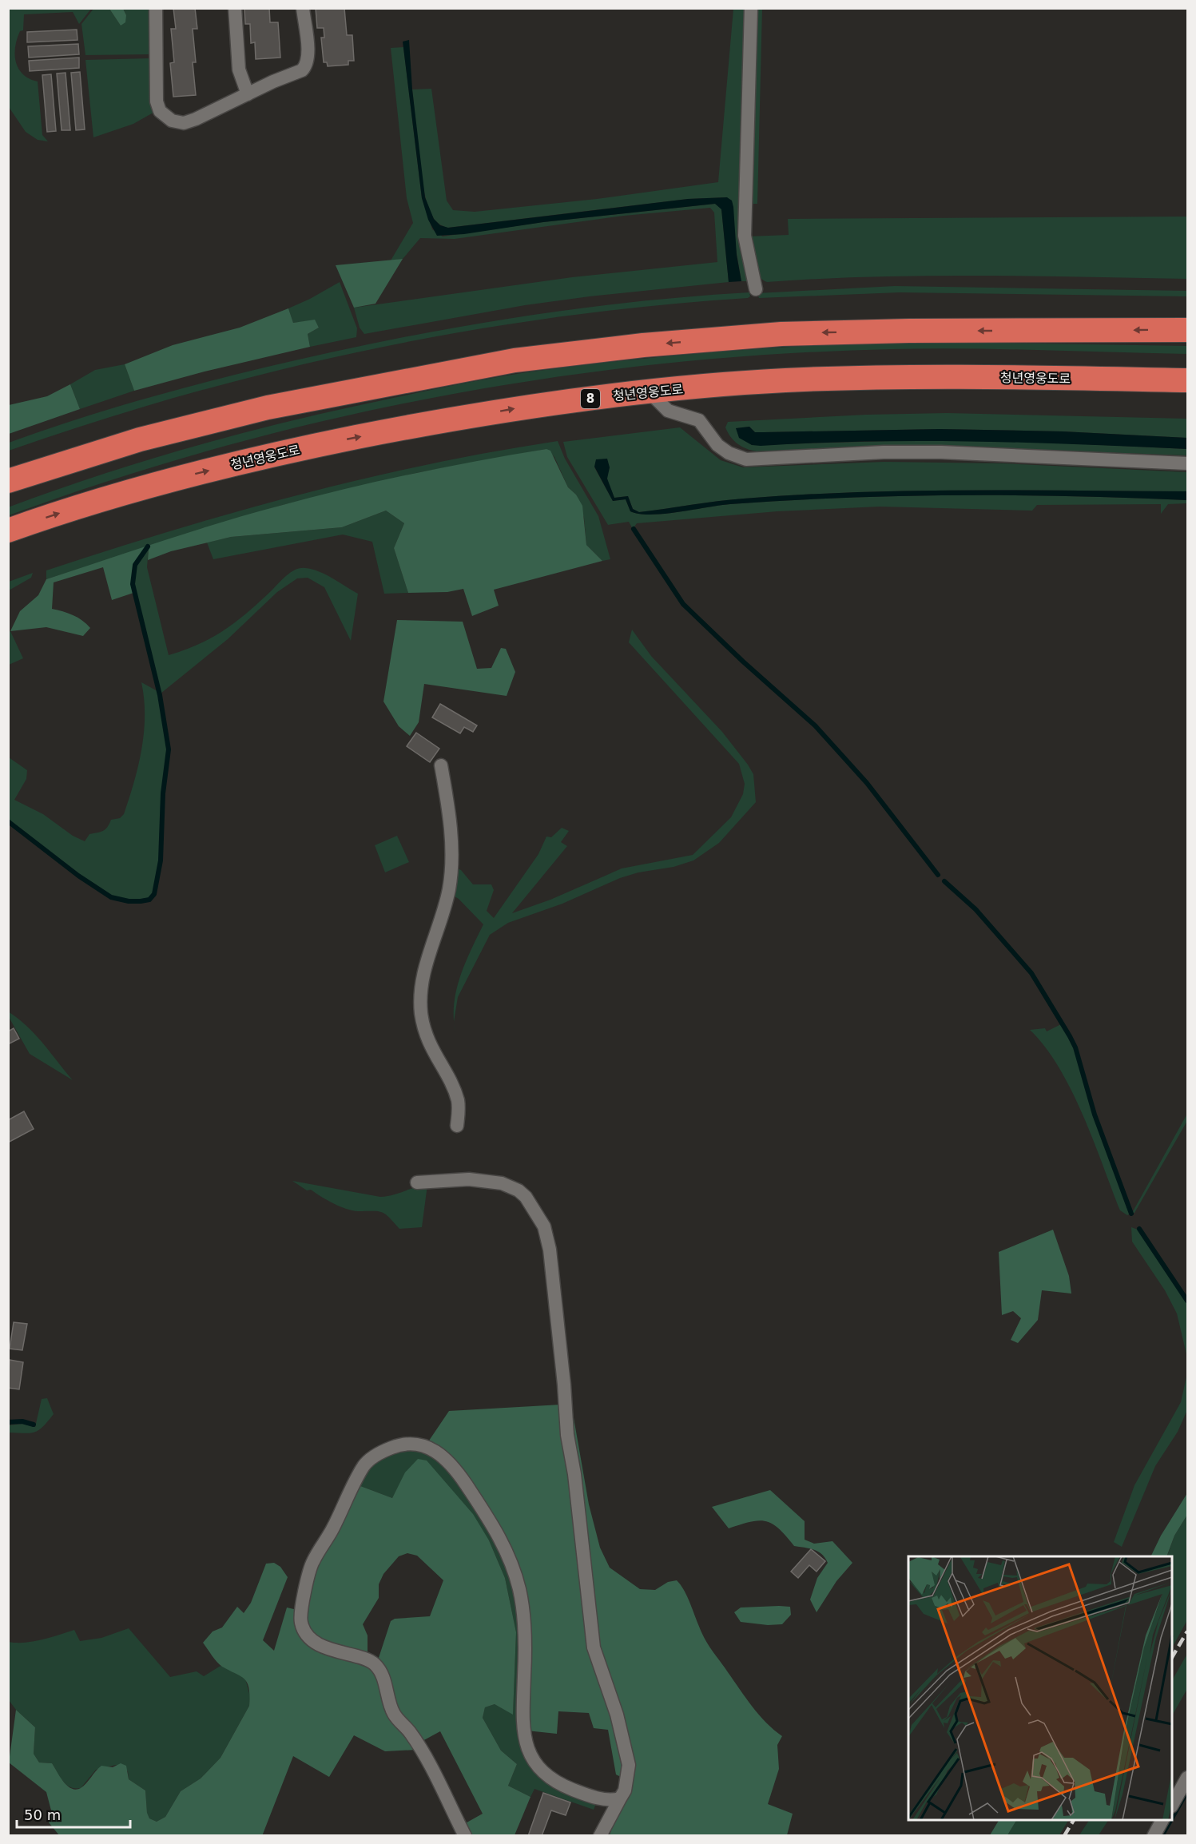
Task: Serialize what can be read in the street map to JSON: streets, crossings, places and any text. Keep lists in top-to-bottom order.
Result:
{
  "streets": {
    "highway": ["청년영웅도로", "8"]
  },
  "scale_bar": "50 m"
}
